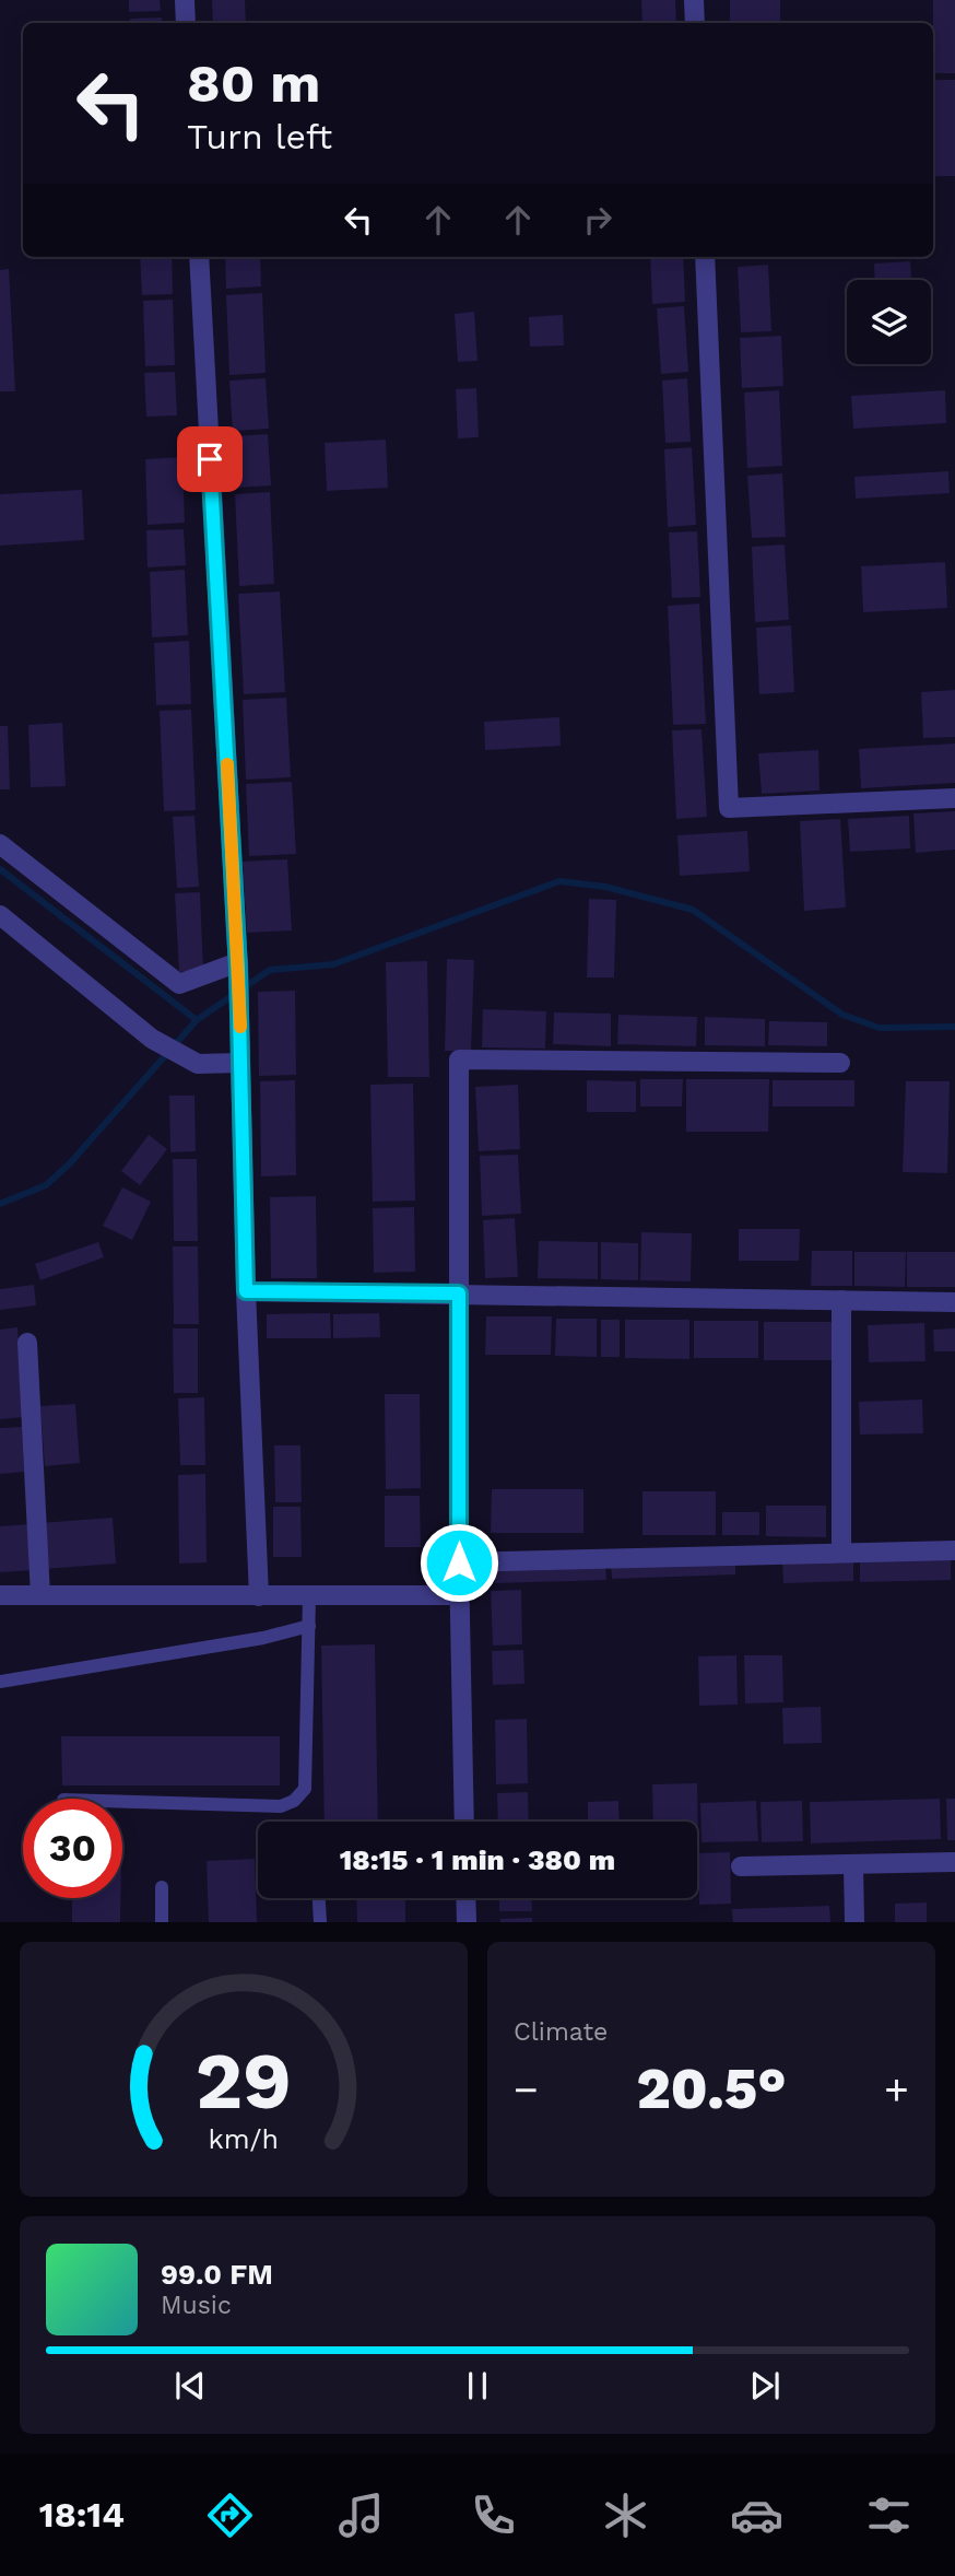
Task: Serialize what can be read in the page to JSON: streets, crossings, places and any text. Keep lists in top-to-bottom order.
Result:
{
  "page": {
    "turn": ["80 m", "Turn left"],
    "limit": "30",
    "trip": "18:15 · 1 min · 380 m",
    "tile": "Climate",
    "heat": ["−", "20.5°", "+"],
    "song": ["99.0 FM", "Music"],
    "tabs": "18:14",
    "gauge": ["29", "km/h"]
  }
}
